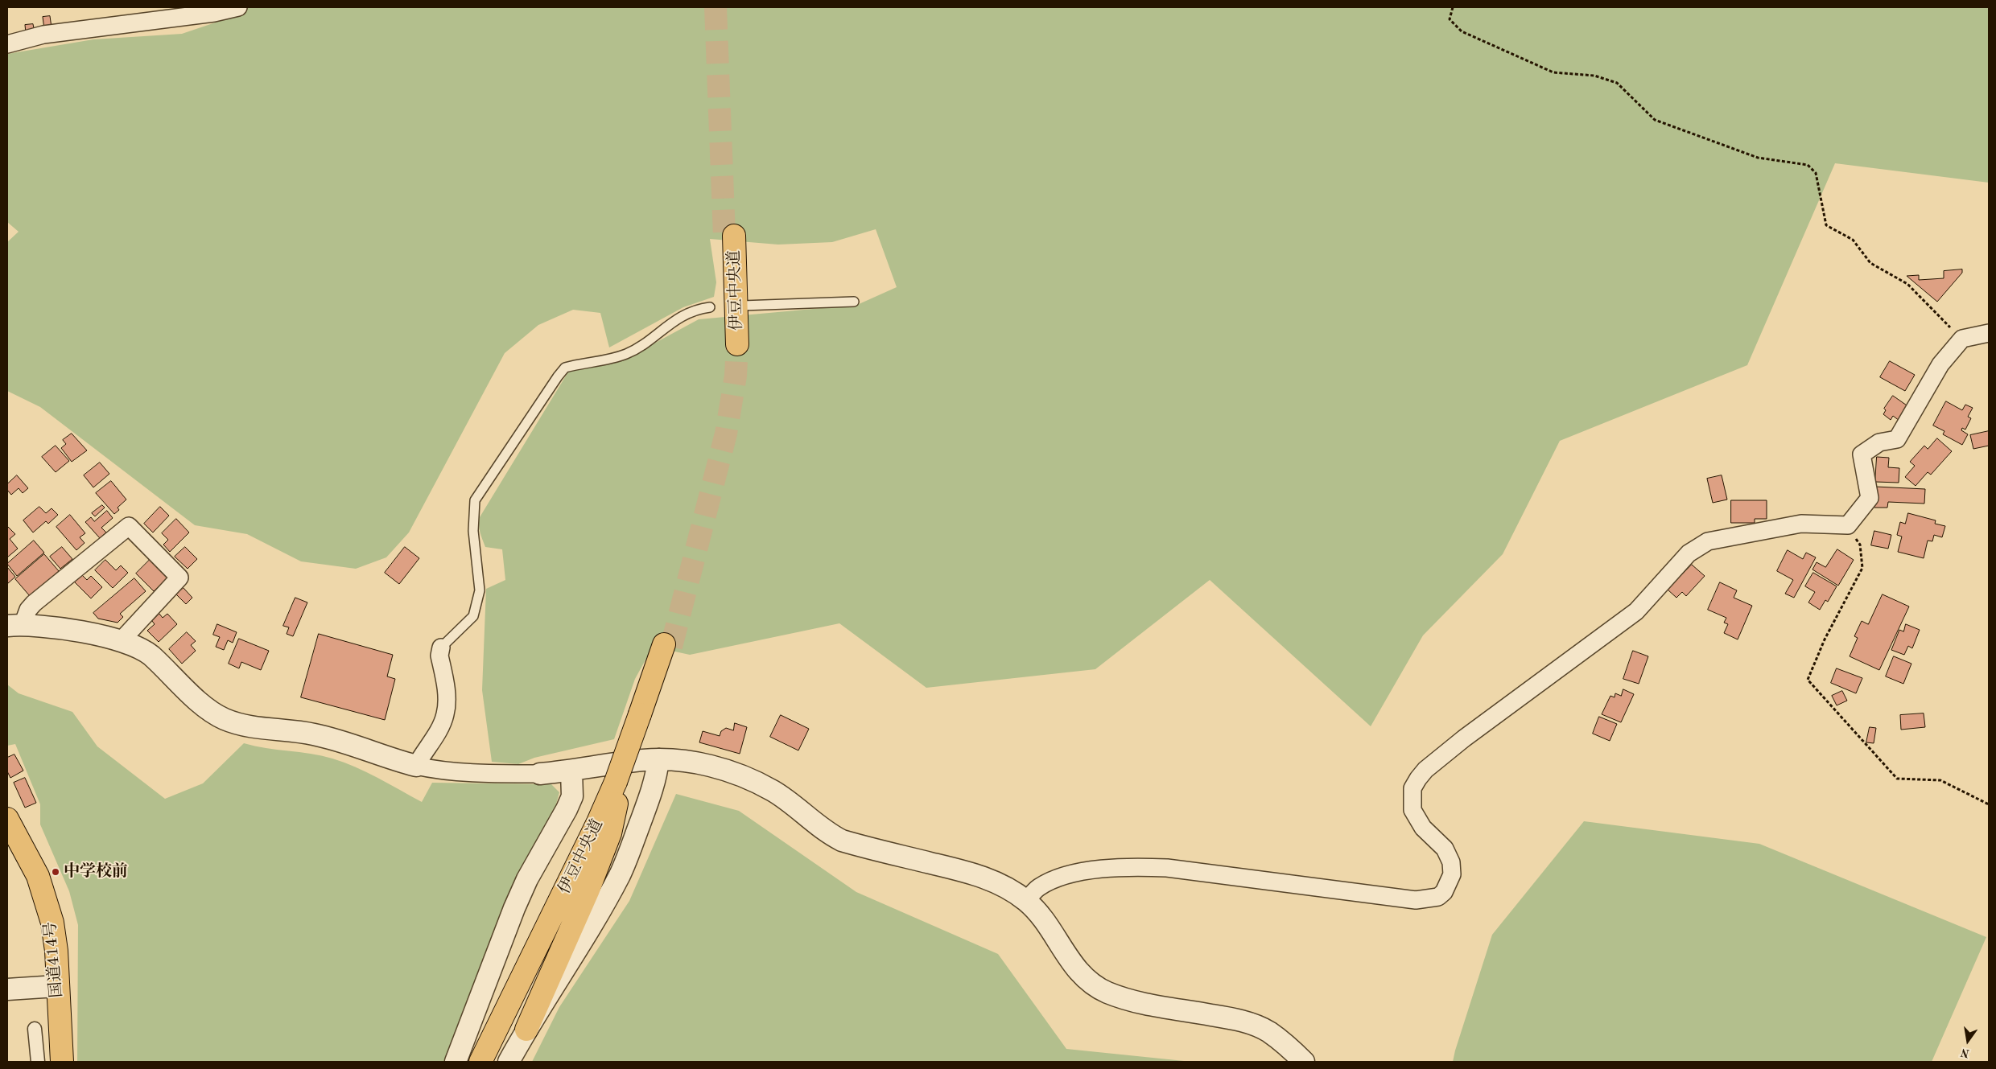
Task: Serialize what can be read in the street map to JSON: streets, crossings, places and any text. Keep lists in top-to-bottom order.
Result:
{
  "streets": {
    "highway": ["伊豆中央道", "国道414号"]
  },
  "places": ["中学校前"],
  "north": "bottom"
}
